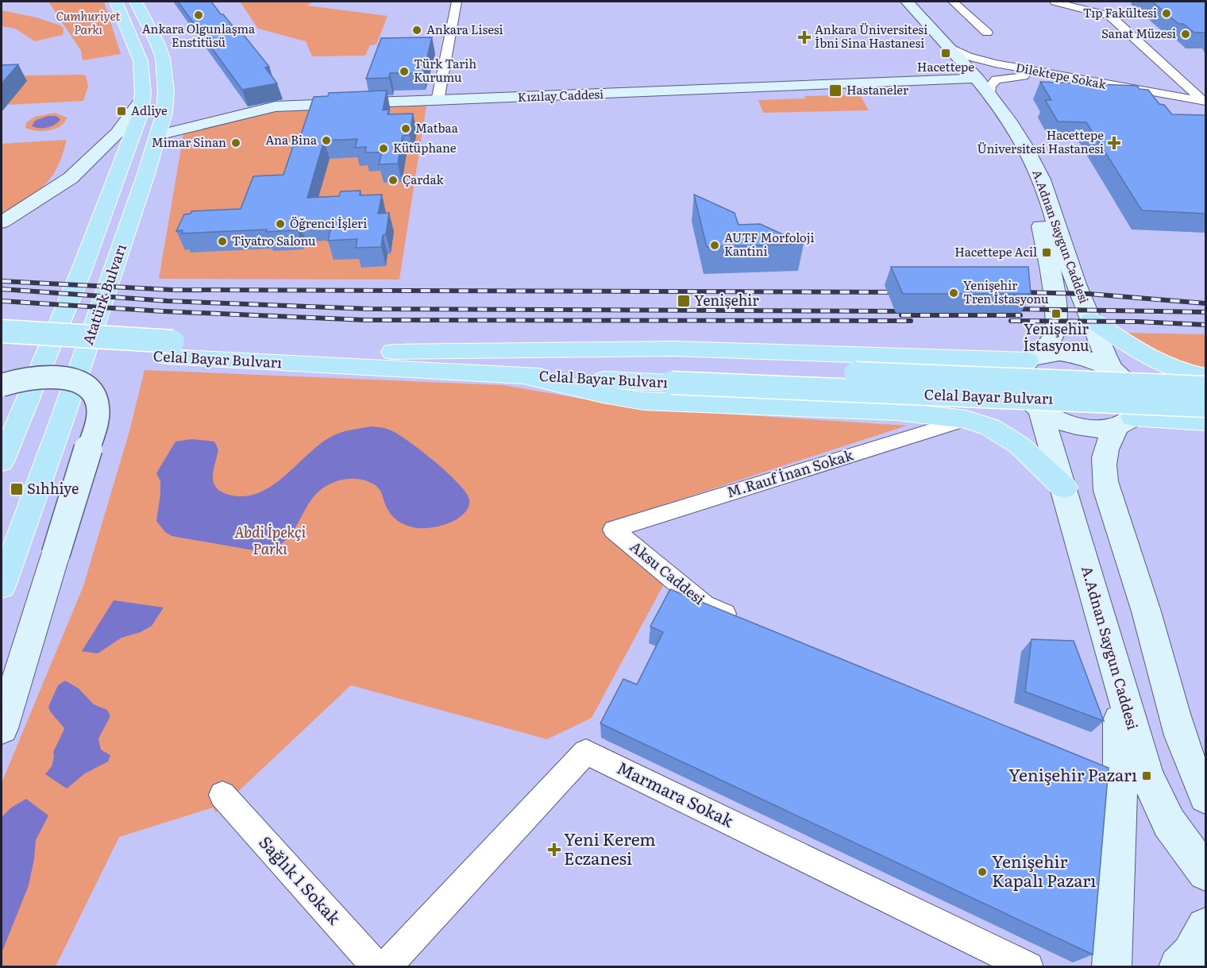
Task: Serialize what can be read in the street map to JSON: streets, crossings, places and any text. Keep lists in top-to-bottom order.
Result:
{
  "streets": {
    "main road": [
      "Kızılay Caddesi",
      "A.Adnan Saygun Caddesi",
      "Atatürk Bulvarı",
      "Celal Bayar Bulvarı"
    ],
    "street": [
      "Dilektepe Sokak",
      "M.Rauf İnan Sokak",
      "Aksu Caddesi",
      "Marmara Sokak",
      "Sağlık 1 Sokak"
    ]
  },
  "crossings": [
    ["Dilektepe Sokak", "A.Adnan Saygun Caddesi"],
    ["Kızılay Caddesi", "A.Adnan Saygun Caddesi"],
    ["Kızılay Caddesi", "Atatürk Bulvarı"],
    ["M.Rauf İnan Sokak", "Aksu Caddesi"]
  ],
  "parks": ["Cumhuriyet Parkı", "Abdi İpekçi Parkı"],
  "places": {
    "other": [
      "Tıp Fakültesi",
      "Ankara Olgunlaşma Enstitüsü",
      "Ankara Lisesi",
      "Sanat Müzesi",
      "Türk Tarih Kurumu",
      "Matbaa",
      "Ana Bina",
      "Mimar Sinan",
      "Kütüphane",
      "Çardak",
      "Öğrenci İşleri",
      "Tiyatro Salonu",
      "AUTF Morfoloji Kantini",
      "Yenişehir Tren İstasyonu",
      "Yenişehir Kapalı Pazarı"
    ],
    "health": ["Ankara Üniversitesi İbni Sina Hastanesi", "Hacettepe Üniversitesi Hastanesi", "Yeni Kerem Eczanesi"],
    "transit": [
      "Hacettepe",
      "Hastaneler",
      "Adliye",
      "Hacettepe Acil",
      "Yenişehir",
      "Yenişehir İstasyonu",
      "Sıhhiye",
      "Yenişehir Pazarı"
    ]
  }
}
